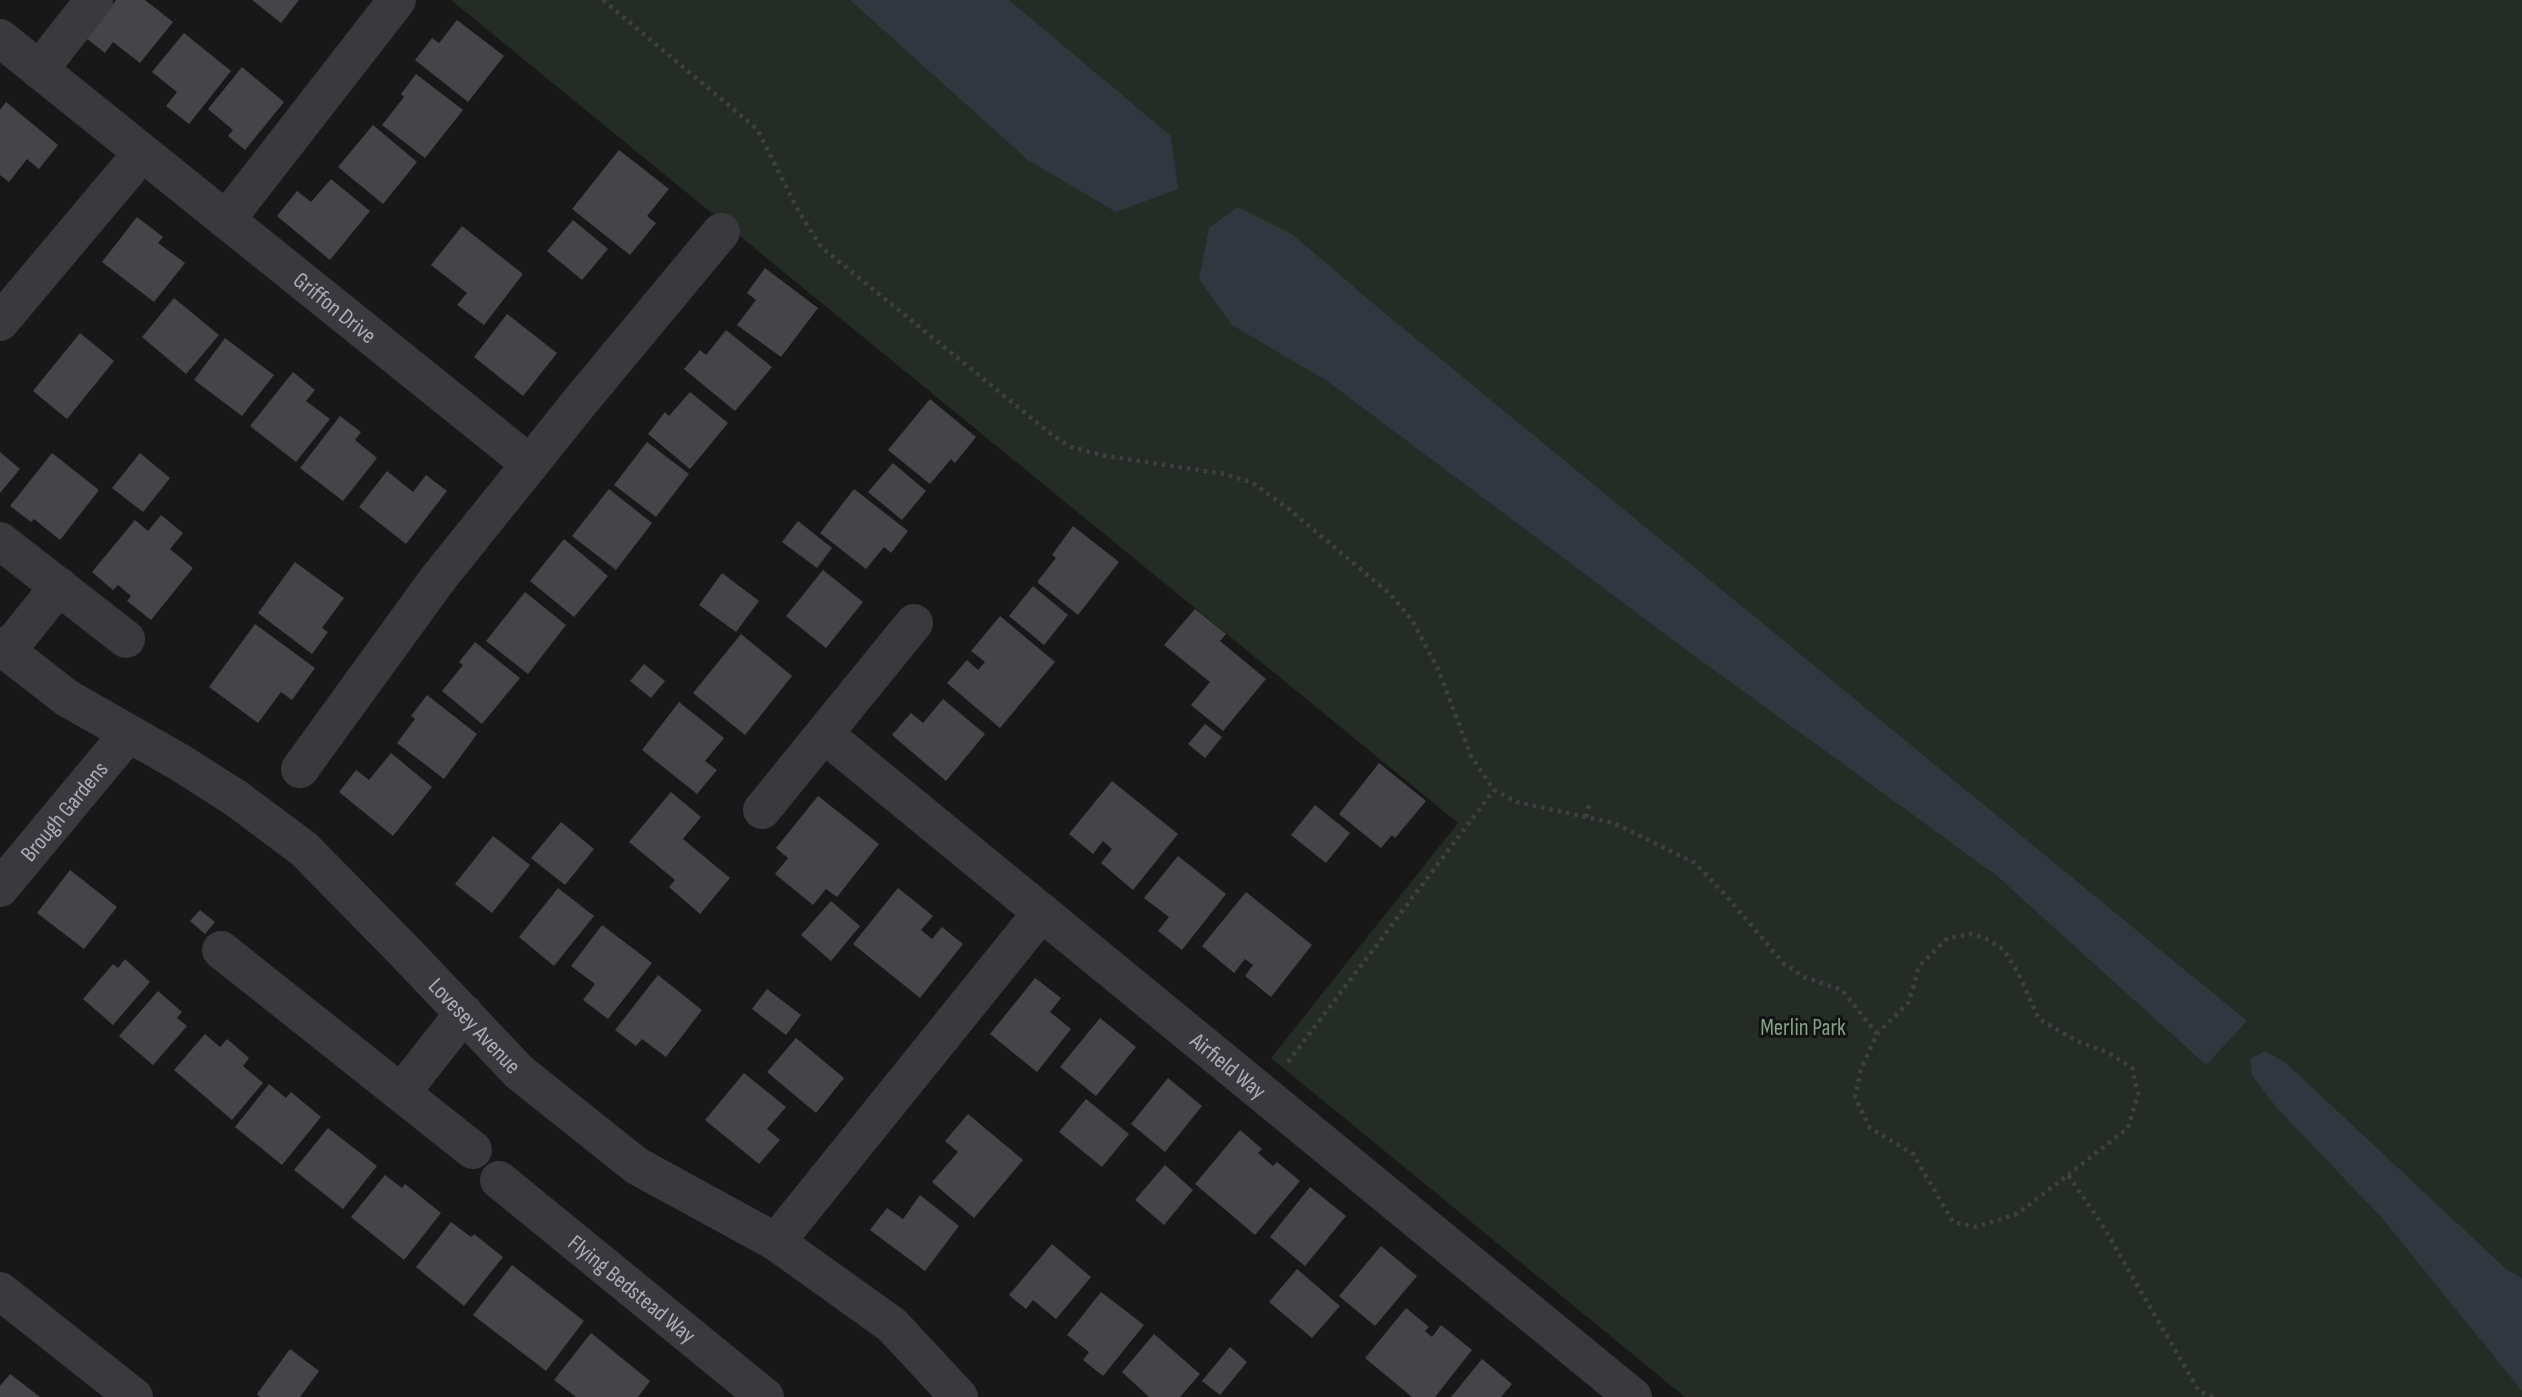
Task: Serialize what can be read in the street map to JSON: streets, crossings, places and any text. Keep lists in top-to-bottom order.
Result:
{
  "streets": {
    "street": [
      "Griffon Drive",
      "Brough Gardens",
      "Lovesey Avenue",
      "Airfield Way",
      "Flying Bedstead Way"
    ]
  },
  "crossings": [
    ["Brough Gardens", "Lovesey Avenue"]
  ],
  "parks": ["Merlin Park"]
}
